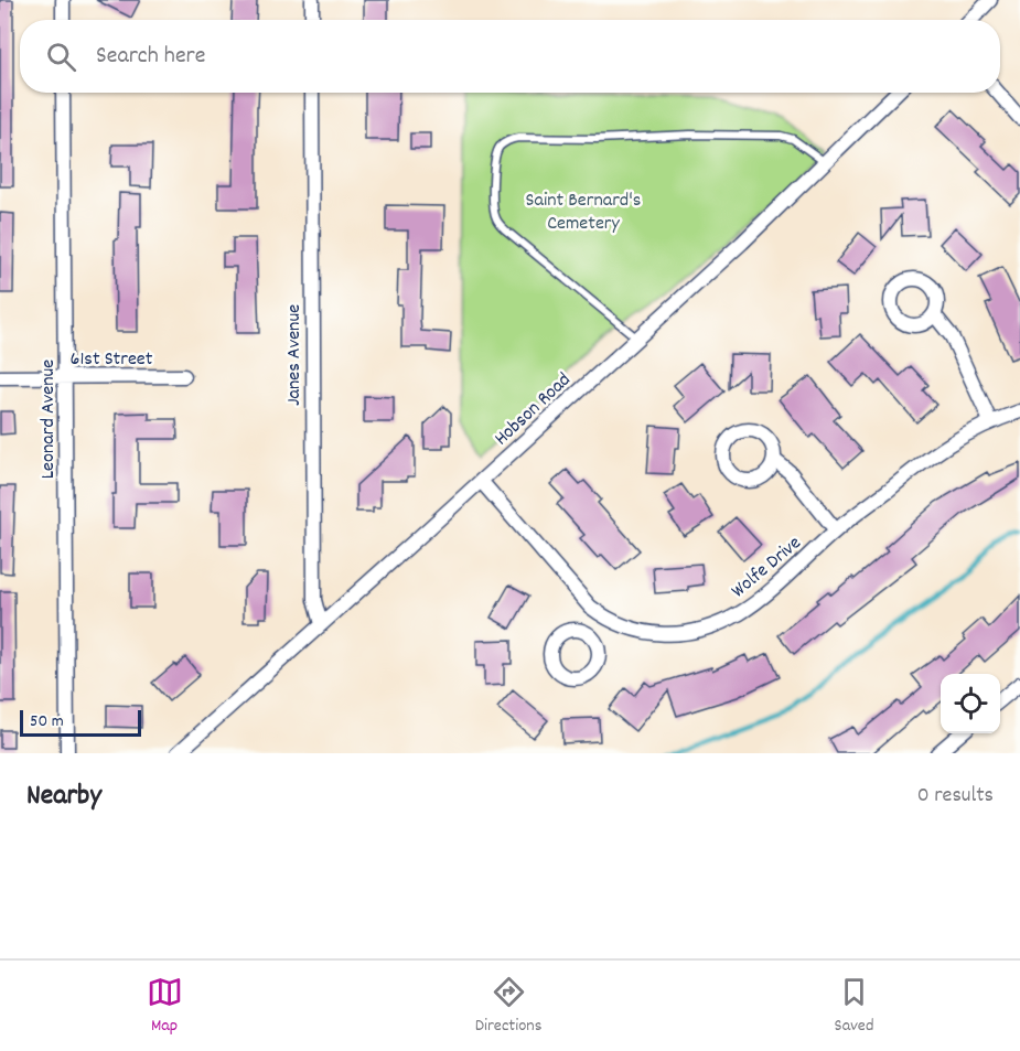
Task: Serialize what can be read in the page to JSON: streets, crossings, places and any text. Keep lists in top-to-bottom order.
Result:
{
  "streets": {
    "street": [
      "Janes Avenue",
      "61st Street",
      "Hobson Road",
      "Leonard Avenue",
      "Wolfe Drive"
    ]
  },
  "crossings": [
    ["Janes Avenue", "Hobson Road"],
    ["61st Street", "Leonard Avenue"],
    ["Hobson Road", "Wolfe Drive"]
  ],
  "parks": ["Saint Bernard's Cemetery"],
  "scale_bar": "50 m",
  "page": {
    "search": "Search here",
    "scale": "50 m",
    "heading": ["Nearby", "0 results"],
    "nav": ["Map", "Directions", "Saved"]
  }
}
